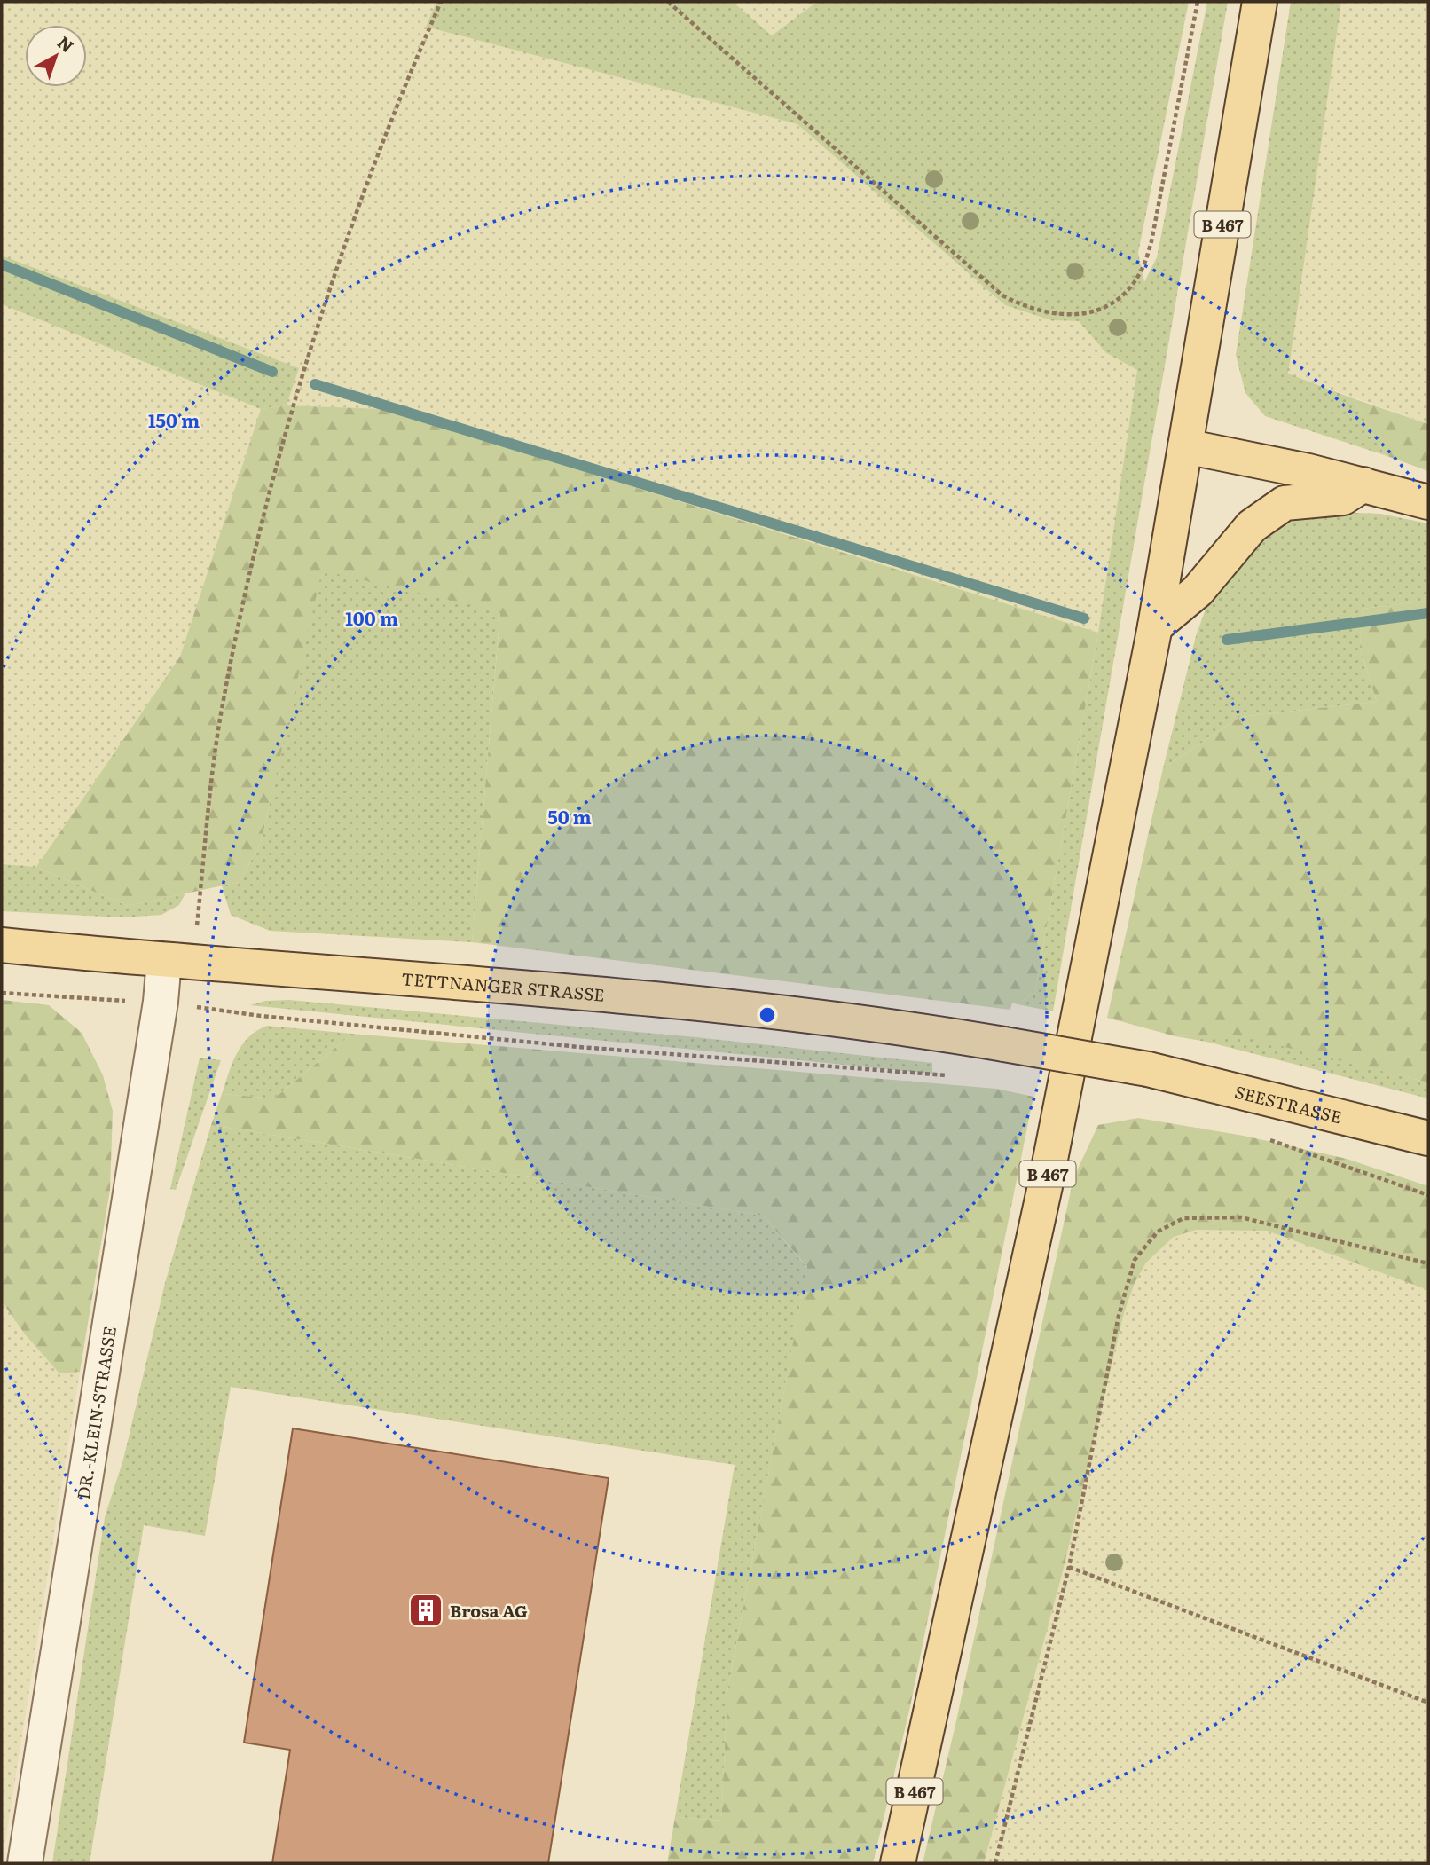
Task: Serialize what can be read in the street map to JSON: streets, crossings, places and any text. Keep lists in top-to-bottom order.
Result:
{
  "streets": {
    "main road": ["B 467", "TETTNANGER STRASSE", "SEESTRASSE"],
    "street": ["DR.-KLEIN-STRASSE"]
  },
  "crossings": [
    ["TETTNANGER STRASSE", "SEESTRASSE"],
    ["TETTNANGER STRASSE", "DR.-KLEIN-STRASSE"]
  ],
  "places": {
    "building": ["Brosa AG"]
  },
  "north": "top right",
  "rings": ["150 m", "100 m", "50 m"]
}
